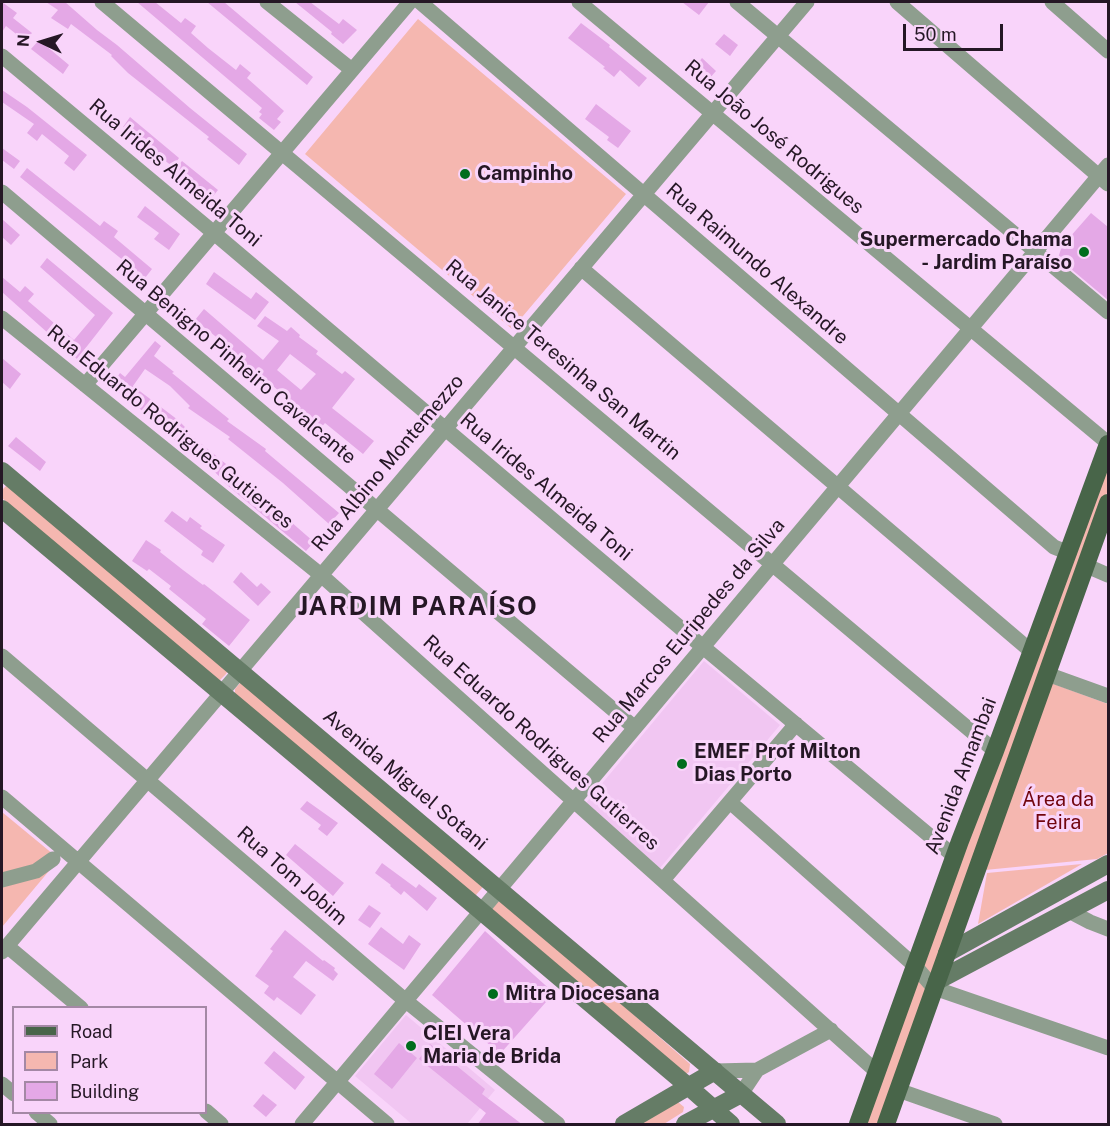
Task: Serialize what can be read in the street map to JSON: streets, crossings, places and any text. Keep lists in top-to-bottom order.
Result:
{
  "streets": {
    "main road": ["Avenida Amambai"],
    "street": [
      "Rua João José Rodrigues",
      "Rua Irides Almeida Toni",
      "Rua Raimundo Alexandre",
      "Rua Janice Teresinha San Martin",
      "Rua Benigno Pinheiro Cavalcante",
      "Rua Eduardo Rodrigues Gutierres",
      "Rua Albino Montemezzo",
      "Rua Marcos Euripedes da Silva",
      "Avenida Miguel Sotani",
      "Rua Tom Jobim"
    ]
  },
  "crossings": [
    ["Rua João José Rodrigues", "Rua Albino Montemezzo"],
    ["Rua João José Rodrigues", "Rua Marcos Euripedes da Silva"],
    ["Rua João José Rodrigues", "Avenida Amambai"],
    ["Rua Irides Almeida Toni", "Rua Albino Montemezzo"],
    ["Rua Irides Almeida Toni", "Rua Marcos Euripedes da Silva"],
    ["Rua Irides Almeida Toni", "Avenida Amambai"],
    ["Rua Raimundo Alexandre", "Rua Albino Montemezzo"],
    ["Rua Raimundo Alexandre", "Rua Marcos Euripedes da Silva"],
    ["Rua Raimundo Alexandre", "Avenida Amambai"],
    ["Rua Janice Teresinha San Martin", "Rua Albino Montemezzo"],
    ["Rua Janice Teresinha San Martin", "Rua Marcos Euripedes da Silva"],
    ["Rua Janice Teresinha San Martin", "Avenida Amambai"],
    ["Rua Benigno Pinheiro Cavalcante", "Rua Albino Montemezzo"],
    ["Rua Benigno Pinheiro Cavalcante", "Rua Marcos Euripedes da Silva"],
    ["Rua Eduardo Rodrigues Gutierres", "Rua Albino Montemezzo"],
    ["Rua Eduardo Rodrigues Gutierres", "Rua Marcos Euripedes da Silva"],
    ["Rua Eduardo Rodrigues Gutierres", "Avenida Amambai"],
    ["Rua Albino Montemezzo", "Avenida Miguel Sotani"],
    ["Rua Albino Montemezzo", "Rua Tom Jobim"],
    ["Rua Marcos Euripedes da Silva", "Avenida Miguel Sotani"],
    ["Rua Marcos Euripedes da Silva", "Rua Tom Jobim"]
  ],
  "districts": ["JARDIM PARAÍSO"],
  "parks": ["Área da Feira"],
  "places": [
    "Campinho",
    "Supermercado Chama - Jardim Paraíso",
    "EMEF Prof Milton Dias Porto",
    "Mitra Diocesana",
    "CIEI Vera Maria de Brida"
  ],
  "legend": ["Road", "Park", "Building"],
  "scale_bar": "50 m",
  "north": "left"
}
